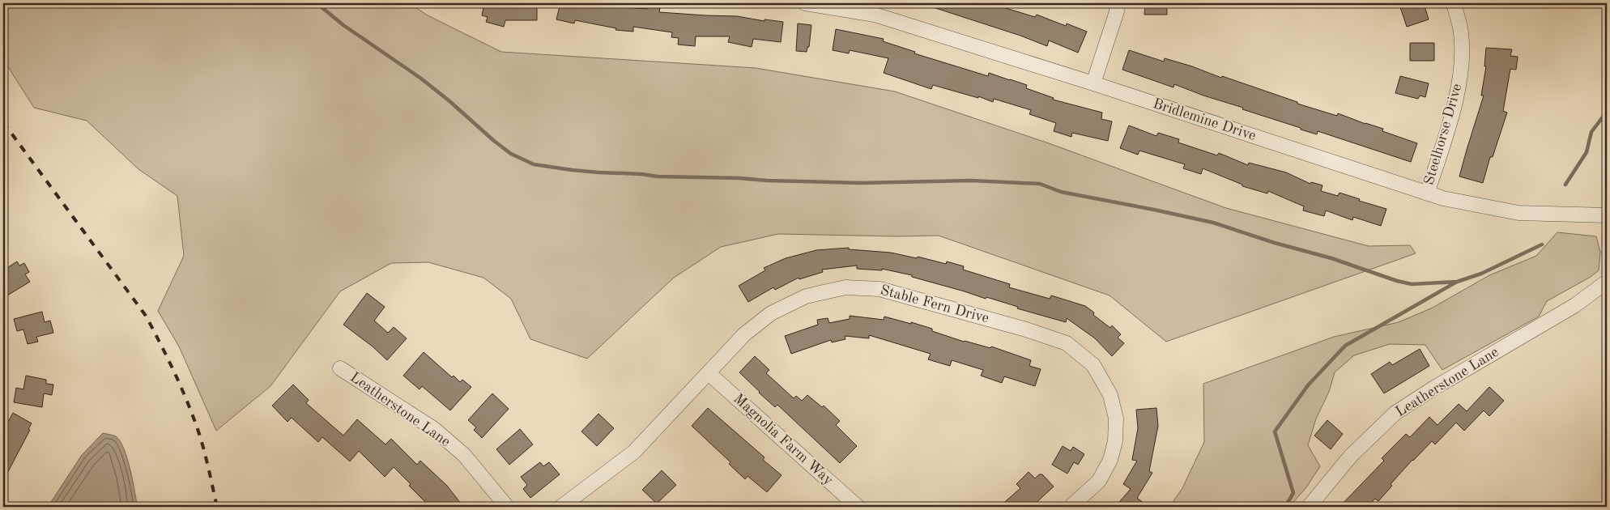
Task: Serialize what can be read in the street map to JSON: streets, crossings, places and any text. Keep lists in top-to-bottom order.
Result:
{
  "streets": {
    "street": [
      "Bridlemine Drive",
      "Steelhorse Drive",
      "Stable Fern Drive",
      "Leatherstone Lane",
      "Magnolia Farm Way"
    ]
  },
  "crossings": [
    ["Bridlemine Drive", "Steelhorse Drive"],
    ["Stable Fern Drive", "Magnolia Farm Way"]
  ]
}
